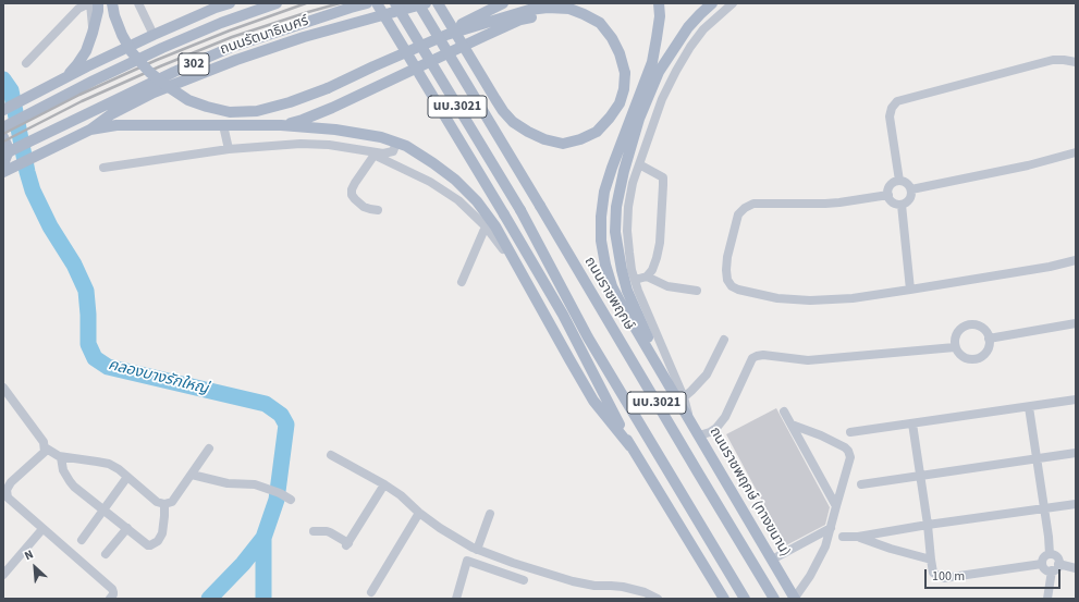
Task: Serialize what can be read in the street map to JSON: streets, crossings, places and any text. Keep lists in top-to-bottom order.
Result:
{
  "streets": {
    "main road": [
      "ถนนรัตนาธิเบศร์",
      "302",
      "นบ.3021",
      "ถนนราชพฤกษ์",
      "ถนนราชพฤกษ์ (ทางขนาน)"
    ]
  },
  "water": ["คลองบางรักใหญ่"],
  "scale_bar": "100 m",
  "north": "top left"
}
